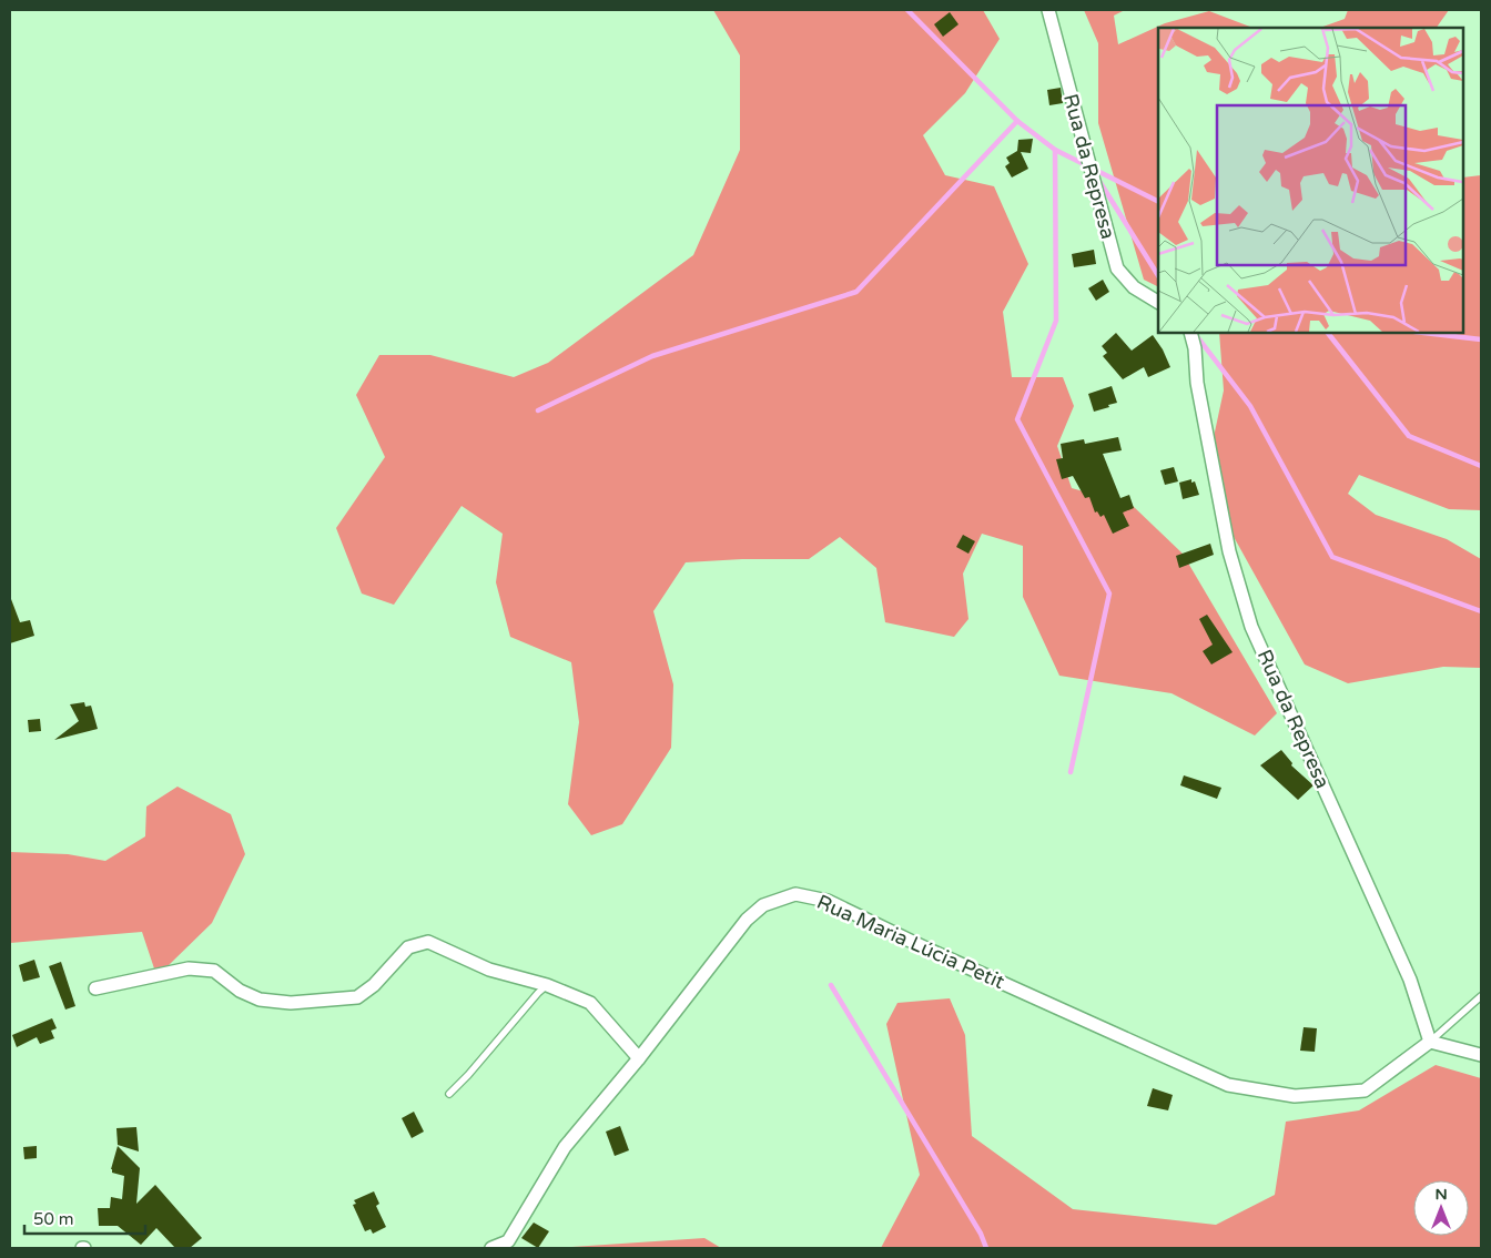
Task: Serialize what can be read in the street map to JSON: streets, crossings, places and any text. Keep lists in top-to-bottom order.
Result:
{
  "streets": {
    "street": ["Rua da Represa", "Rua Maria Lúcia Petit"]
  },
  "crossings": [
    ["Rua da Represa", "Rua Maria Lúcia Petit"]
  ],
  "scale_bar": "50 m",
  "north": "top"
}
